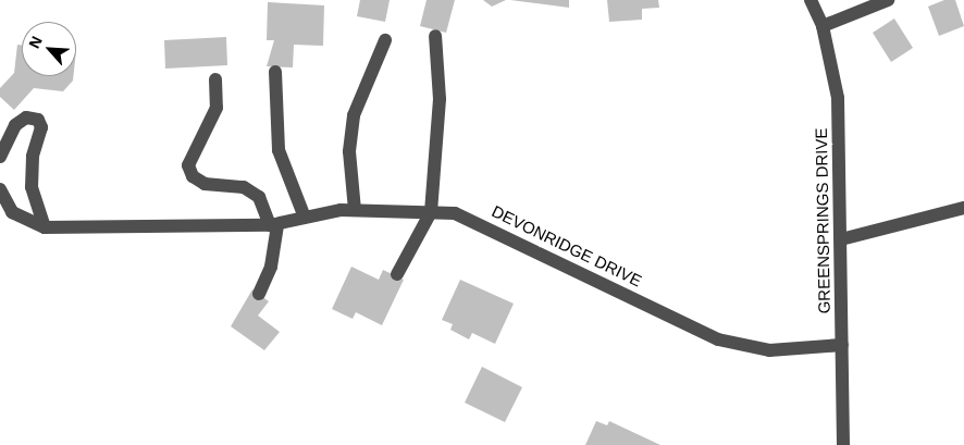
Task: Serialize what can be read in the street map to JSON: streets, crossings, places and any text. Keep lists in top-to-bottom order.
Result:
{
  "streets": {
    "street": ["GREENSPRINGS DRIVE", "DEVONRIDGE DRIVE"]
  },
  "crossings": [
    ["GREENSPRINGS DRIVE", "DEVONRIDGE DRIVE"]
  ],
  "north": "top left"
}
